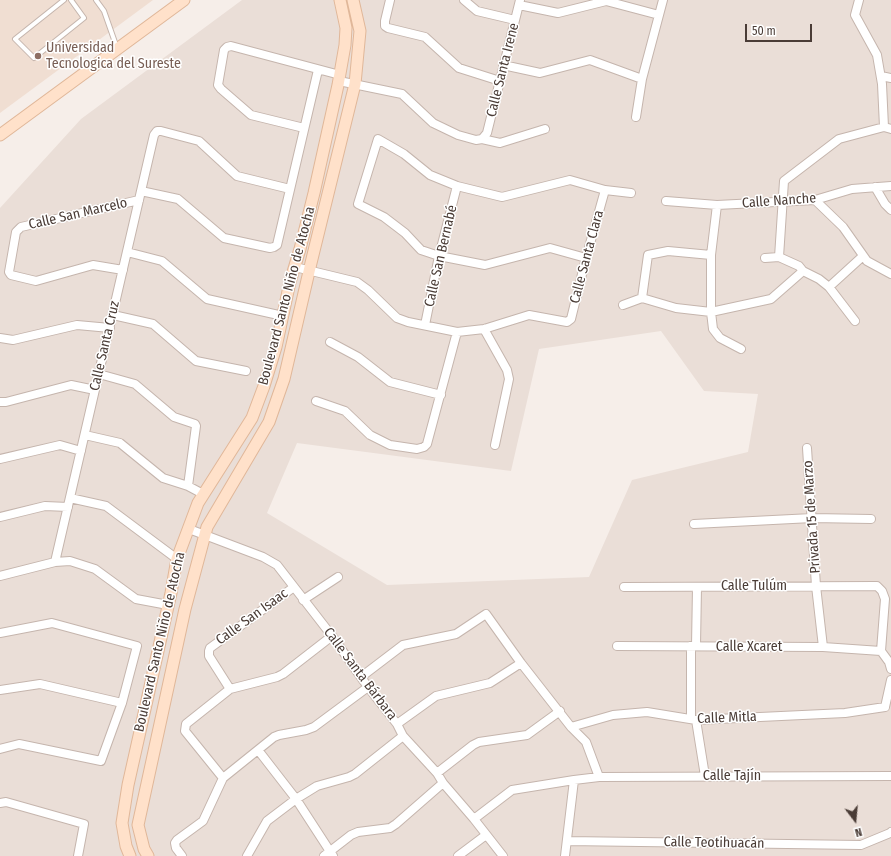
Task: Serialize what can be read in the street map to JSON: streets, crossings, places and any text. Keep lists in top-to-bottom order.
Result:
{
  "streets": {
    "street": [
      "Calle Santa Irene",
      "Calle Nanche",
      "Calle San Marcelo",
      "Calle San Bernabé",
      "Calle Santa Clara",
      "Boulevard Santo Niño de Atocha",
      "Calle Santa Cruz",
      "Privada 15 de Marzo",
      "Calle Tulúm",
      "Calle San Isaac",
      "Calle Xcaret",
      "Calle Santa Bárbara",
      "Calle Mitla",
      "Calle Tajín",
      "Calle Teotihuacán"
    ]
  },
  "crossings": [
    ["Calle San Marcelo", "Calle Santa Cruz"],
    ["Boulevard Santo Niño de Atocha", "Calle Santa Bárbara"],
    ["Privada 15 de Marzo", "Calle Tulúm"],
    ["Privada 15 de Marzo", "Calle Xcaret"],
    ["Calle Tulúm", "Calle Xcaret"],
    ["Calle San Isaac", "Calle Santa Bárbara"],
    ["Calle Santa Bárbara", "Calle Tajín"]
  ],
  "places": ["Universidad Tecnologica del Sureste"],
  "scale_bar": "50 m",
  "north": "bottom"
}
